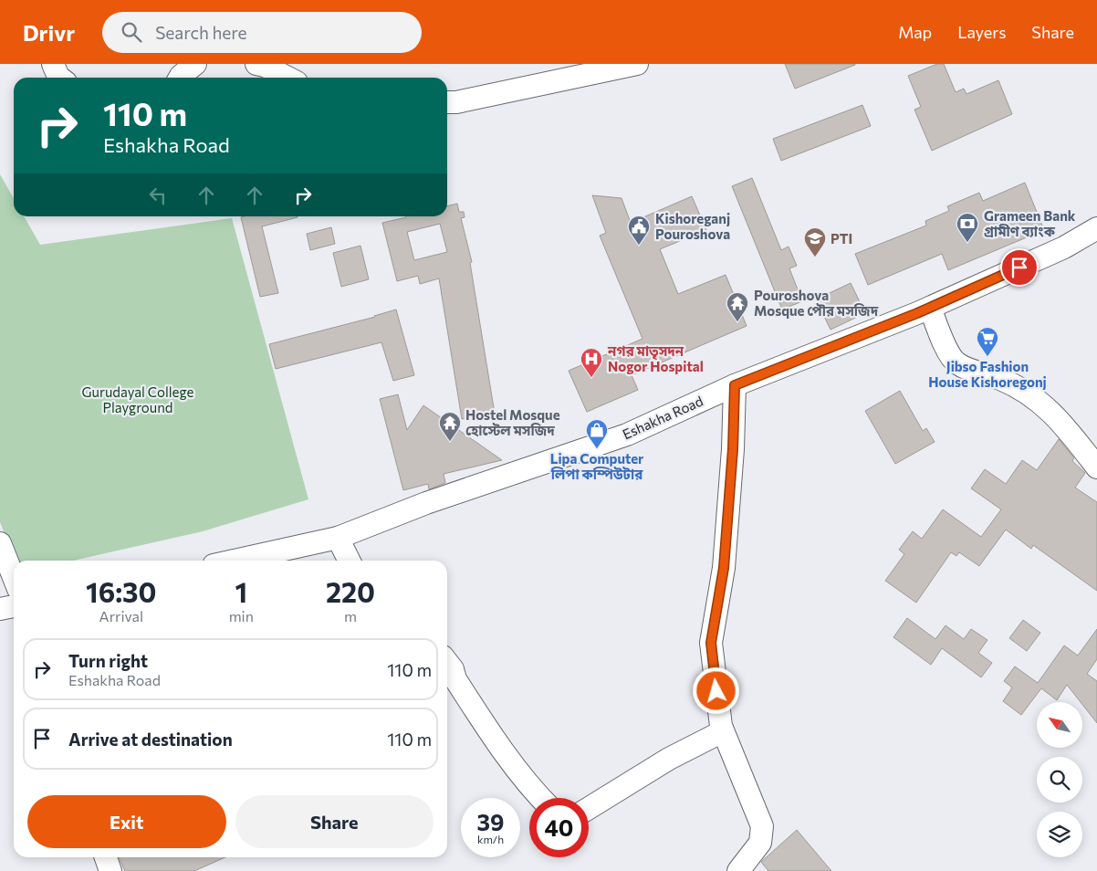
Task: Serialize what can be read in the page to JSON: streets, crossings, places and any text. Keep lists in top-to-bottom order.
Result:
{
  "streets": {
    "street": ["Eshakha Road"]
  },
  "parks": ["Gurudayal College Playground"],
  "places": {
    "bank": ["Grameen Bank গ্রামীণ ব্যাংক"],
    "public building": ["Kishoreganj Pouroshova"],
    "school or university": ["PTI"],
    "temple": ["Pouroshova Mosque পৌর মসজিদ", "Hostel Mosque হোস্টেল মসজিদ"],
    "supermarket": ["Jibso Fashion House Kishoregonj"],
    "hospital": ["নগর মাতৃসদন Nogor Hospital"],
    "shop": ["Lipa Computer লিপা কম্পিউটার"]
  },
  "north": "top left",
  "page": {
    "header": "Drivr",
    "search": "Search here",
    "nav": ["Map", "Layers", "Share"],
    "turn": ["110 m", "Eshakha Road"],
    "eta": [
      "16:30",
      "Arrival",
      "1",
      "min",
      "220",
      "m"
    ],
    "list": [
      {
        "name": "Turn right",
        "note": "Eshakha Road",
        "value": "110 m"
      },
      {
        "name": "Arrive at destination",
        "value": "110 m"
      }
    ],
    "buttons": ["Exit", "Share"],
    "speed": "39 km/h",
    "limit": "40"
  }
}
